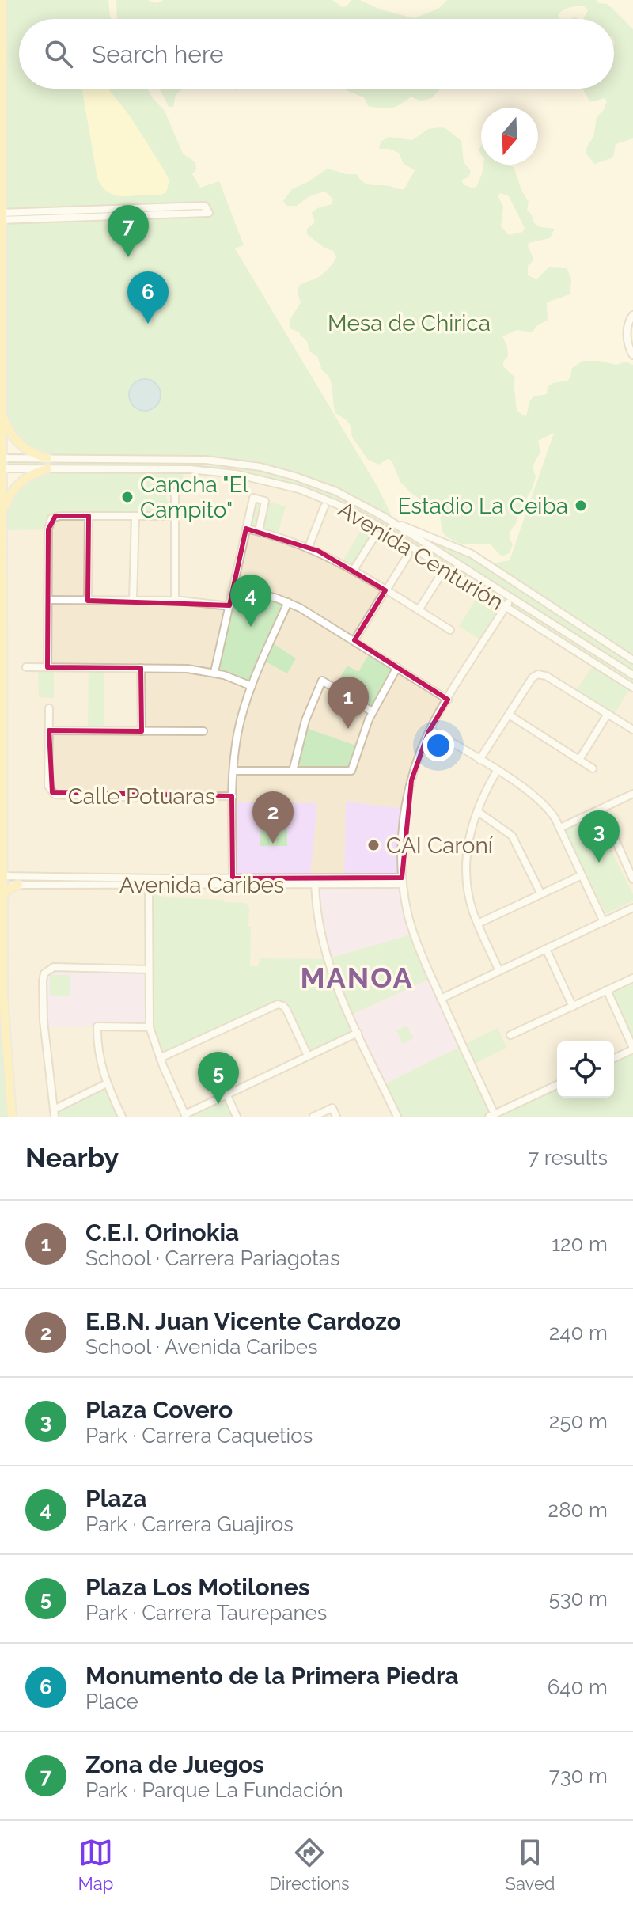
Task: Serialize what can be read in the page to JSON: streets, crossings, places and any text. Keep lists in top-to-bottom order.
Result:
{
  "streets": {
    "street": ["Avenida Centurión", "Calle Potuaras", "Avenida Caribes"]
  },
  "districts": ["MANOA"],
  "parks": ["Mesa de Chirica"],
  "places": ["Cancha \"El Campito\"", "Estadio La Ceiba", "CAI Caroní"],
  "north": "bottom",
  "page": {
    "search": "Search here",
    "pins": [
      "7",
      "6",
      "4",
      "1",
      "2",
      "3",
      "5"
    ],
    "heading": ["Nearby", "7 results"],
    "list": [
      {
        "mark": "1",
        "name": "C.E.I. Orinokia",
        "note": "School · Carrera Pariagotas",
        "value": "120 m"
      },
      {
        "mark": "2",
        "name": "E.B.N. Juan Vicente Cardozo",
        "note": "School · Avenida Caribes",
        "value": "240 m"
      },
      {
        "mark": "3",
        "name": "Plaza Covero",
        "note": "Park · Carrera Caquetios",
        "value": "250 m"
      },
      {
        "mark": "4",
        "name": "Plaza",
        "note": "Park · Carrera Guajiros",
        "value": "280 m"
      },
      {
        "mark": "5",
        "name": "Plaza Los Motilones",
        "note": "Park · Carrera Taurepanes",
        "value": "530 m"
      },
      {
        "mark": "6",
        "name": "Monumento de la Primera Piedra",
        "note": "Place",
        "value": "640 m"
      },
      {
        "mark": "7",
        "name": "Zona de Juegos",
        "note": "Park · Parque La Fundación",
        "value": "730 m"
      }
    ],
    "nav": ["Map", "Directions", "Saved"]
  }
}
